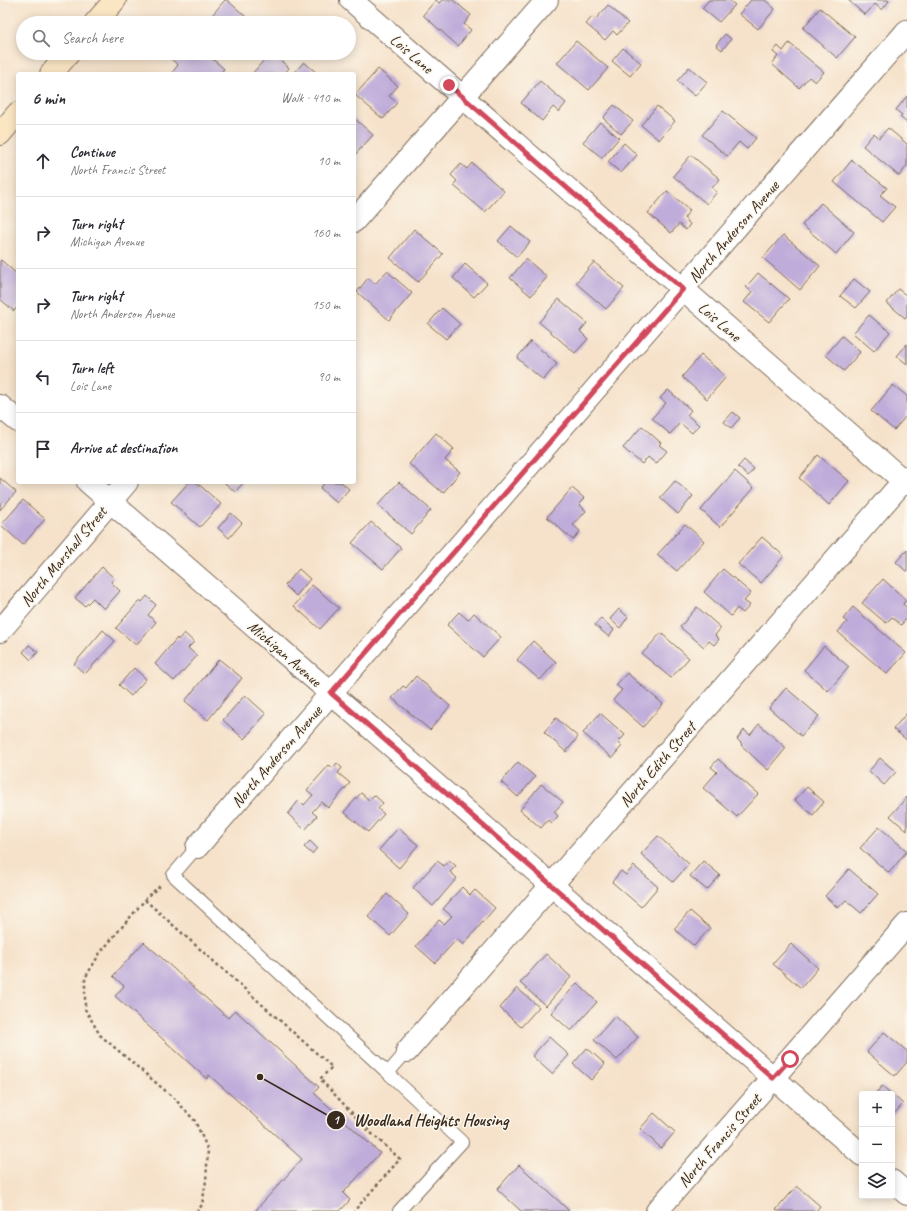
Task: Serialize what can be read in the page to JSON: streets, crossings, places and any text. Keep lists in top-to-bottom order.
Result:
{
  "streets": {
    "street": [
      "Lois Lane",
      "North Anderson Avenue",
      "North Marshall Street",
      "Michigan Avenue",
      "North Edith Street",
      "North Francis Street"
    ]
  },
  "crossings": [
    ["Lois Lane", "North Anderson Avenue"],
    ["Lois Lane", "North Edith Street"],
    ["North Anderson Avenue", "Michigan Avenue"],
    ["North Marshall Street", "Michigan Avenue"],
    ["Michigan Avenue", "North Edith Street"],
    ["Michigan Avenue", "North Francis Street"]
  ],
  "places": ["Woodland Heights Housing"],
  "page": {
    "search": "Search here",
    "heading": ["6 min", "Walk · 410 m"],
    "list": [
      ["Continue", "North Francis Street", "10 m"],
      ["Turn right", "Michigan Avenue", "160 m"],
      ["Turn right", "North Anderson Avenue", "150 m"],
      ["Turn left", "Lois Lane", "90 m"],
      "Arrive at destination"
    ],
    "map_buttons": ["+", "−"]
  }
}
